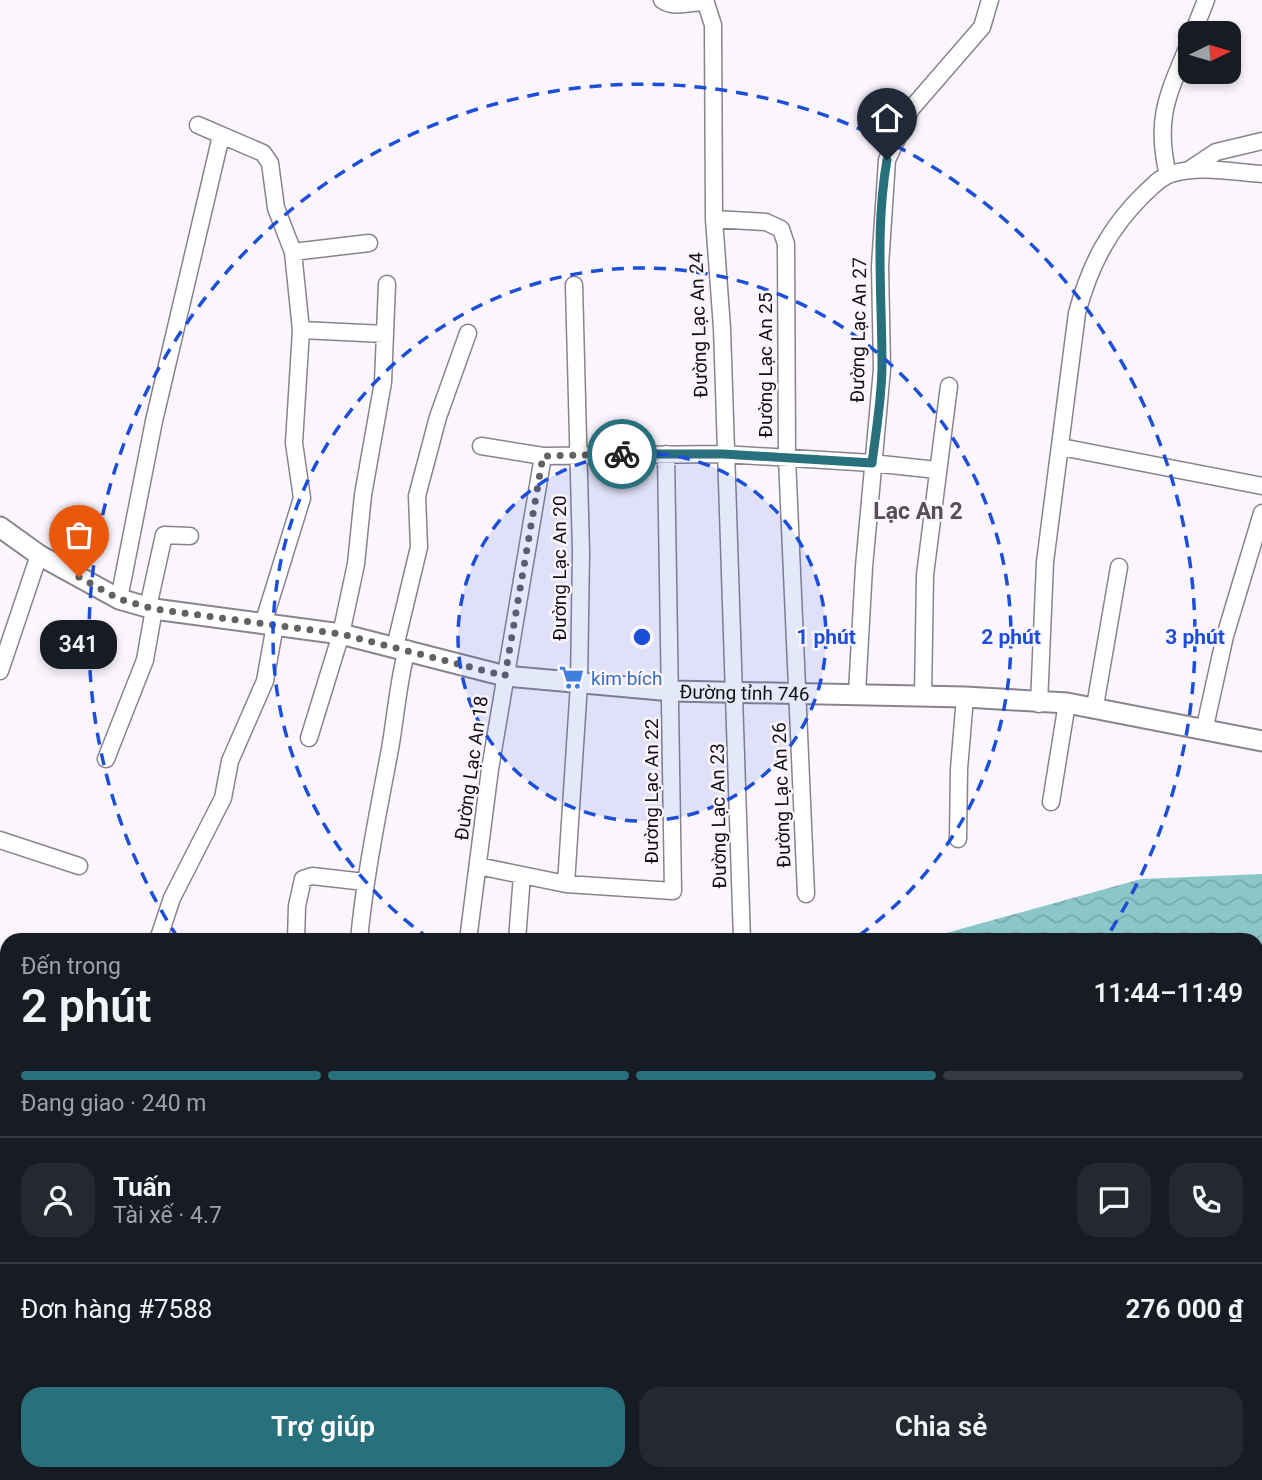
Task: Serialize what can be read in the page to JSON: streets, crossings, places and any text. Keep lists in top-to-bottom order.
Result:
{
  "streets": {
    "main road": ["Đường tỉnh 746"],
    "street": [
      "Đường Lạc An 24",
      "Đường Lạc An 27",
      "Đường Lạc An 25",
      "Đường Lạc An 20",
      "Đường Lạc An 18",
      "Đường Lạc An 22",
      "Đường Lạc An 26",
      "Đường Lạc An 23"
    ]
  },
  "crossings": [
    ["Đường Lạc An 24", "Đường Lạc An 25"],
    ["Đường Lạc An 24", "Đường tỉnh 746"],
    ["Đường Lạc An 24", "Đường Lạc An 23"],
    ["Đường Lạc An 27", "Đường tỉnh 746"],
    ["Đường Lạc An 25", "Đường tỉnh 746"],
    ["Đường Lạc An 25", "Đường Lạc An 26"],
    ["Đường Lạc An 20", "Đường tỉnh 746"],
    ["Đường Lạc An 20", "Đường Lạc An 22"],
    ["Đường tỉnh 746", "Đường Lạc An 18"],
    ["Đường tỉnh 746", "Đường Lạc An 22"],
    ["Đường tỉnh 746", "Đường Lạc An 26"],
    ["Đường tỉnh 746", "Đường Lạc An 23"]
  ],
  "districts": ["Lạc An 2"],
  "places": {
    "other": ["341"],
    "supermarket": ["kim bích"]
  },
  "north": "right",
  "page": {
    "bubble": "341",
    "heading": ["2 phút", "Đến trong", "11:44–11:49"],
    "panel": [
      "Tuấn",
      "Tài xế · 4.7",
      "Đơn hàng #7588",
      "276 000 ₫"
    ],
    "bar": "Đang giao · 240 m",
    "buttons": ["Trợ giúp", "Chia sẻ"]
  },
  "rings": ["1 phút", "2 phút", "3 phút"]
}
